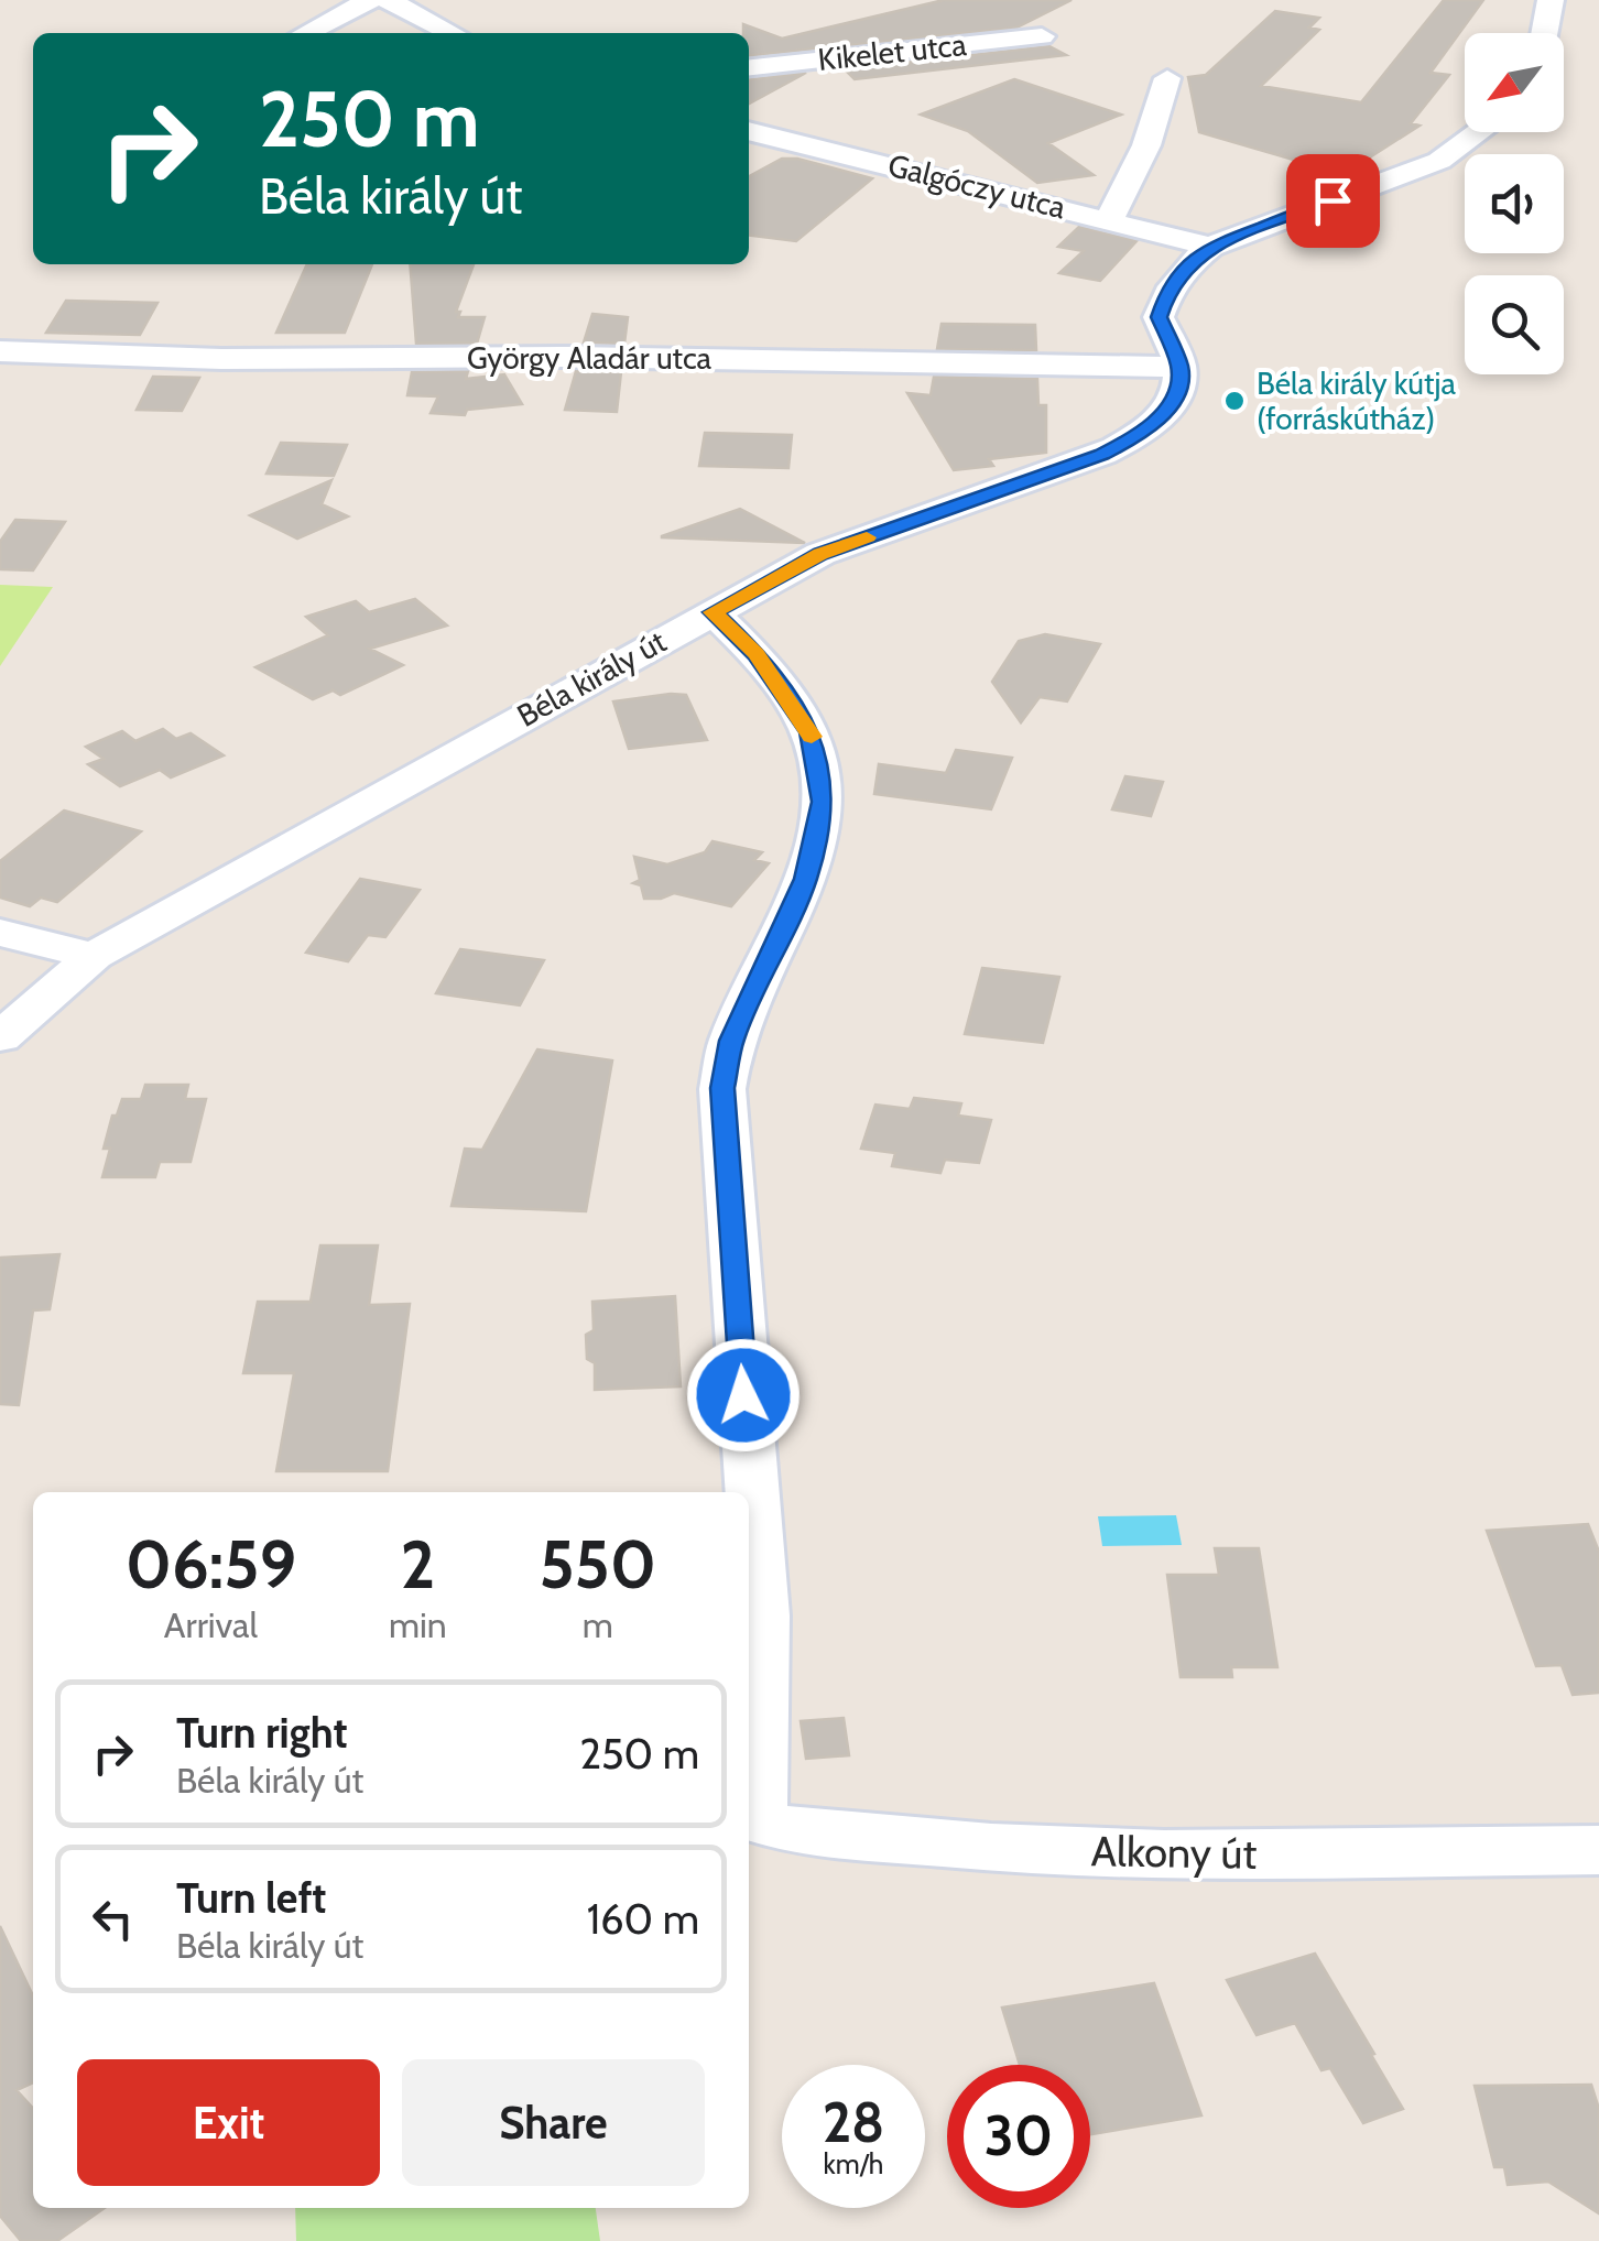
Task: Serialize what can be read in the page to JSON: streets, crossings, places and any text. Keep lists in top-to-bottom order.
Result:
{
  "streets": {
    "street": [
      "Kikelet utca",
      "Galgóczy utca",
      "György Aladár utca",
      "Béla király út",
      "Alkony út"
    ]
  },
  "crossings": [
    ["György Aladár utca", "Béla király út"],
    ["Béla király út", "Alkony út"]
  ],
  "places": ["Béla király kútja (forráskútház)"],
  "north": "bottom left",
  "page": {
    "turn": ["250 m", "Béla király út"],
    "eta": [
      "06:59",
      "Arrival",
      "2",
      "min",
      "550",
      "m"
    ],
    "list": [
      {
        "name": "Turn right",
        "note": "Béla király út",
        "value": "250 m"
      },
      {
        "name": "Turn left",
        "note": "Béla király út",
        "value": "160 m"
      }
    ],
    "buttons": ["Exit", "Share"],
    "speed": "28 km/h",
    "limit": "30"
  }
}
